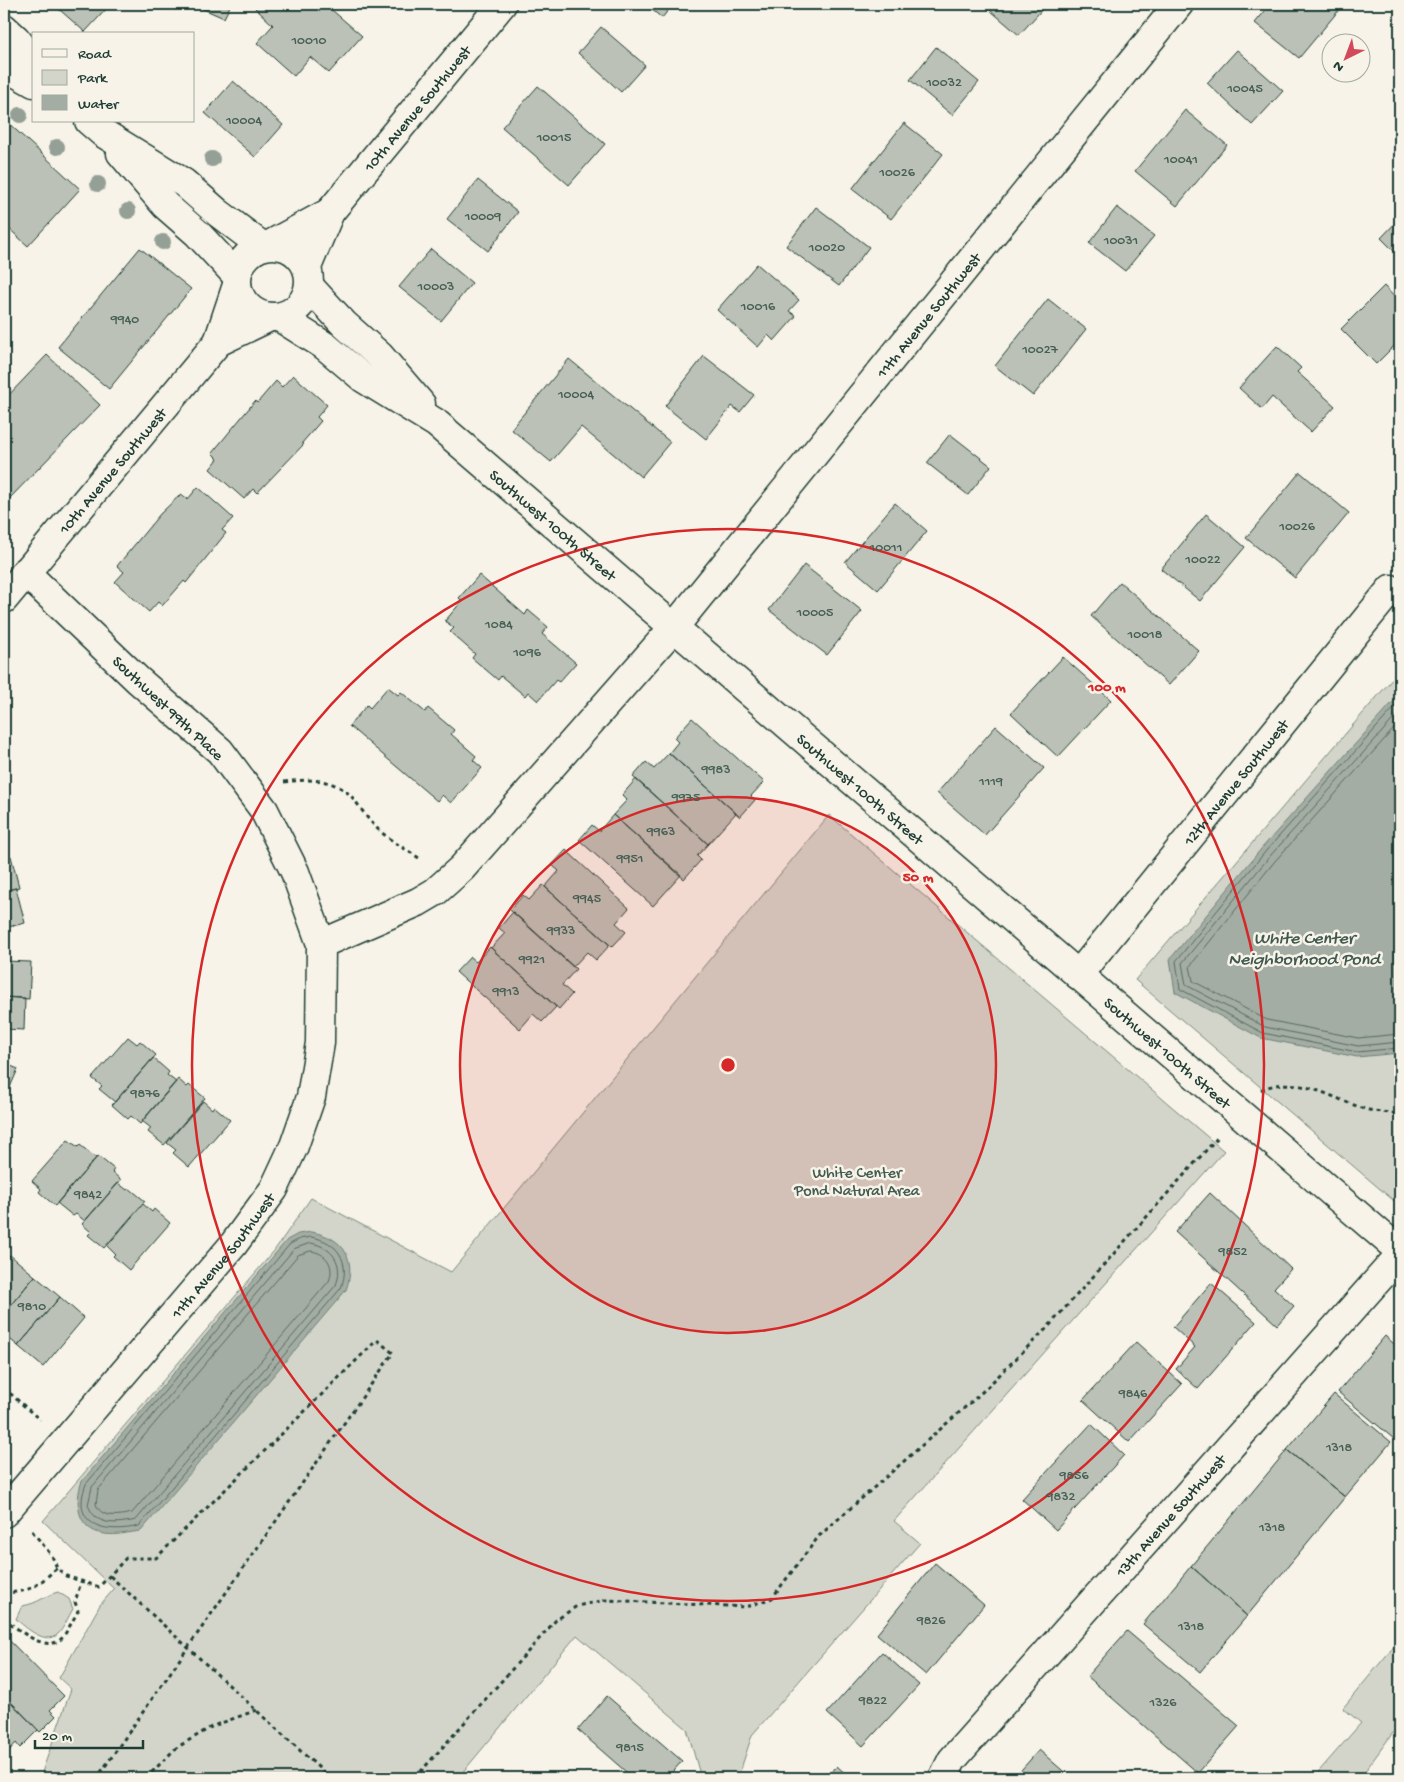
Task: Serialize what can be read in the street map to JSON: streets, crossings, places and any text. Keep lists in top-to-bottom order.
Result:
{
  "streets": {
    "street": [
      "10th Avenue Southwest",
      "11th Avenue Southwest",
      "Southwest 100th Street",
      "Southwest 99th Place",
      "12th Avenue Southwest",
      "13th Avenue Southwest"
    ]
  },
  "crossings": [
    ["10th Avenue Southwest", "Southwest 100th Street"],
    ["10th Avenue Southwest", "Southwest 99th Place"],
    ["11th Avenue Southwest", "Southwest 100th Street"],
    ["11th Avenue Southwest", "Southwest 99th Place"],
    ["Southwest 100th Street", "12th Avenue Southwest"]
  ],
  "water": ["White Center Neighborhood Pond"],
  "parks": ["White Center Pond Natural Area"],
  "house_numbers": [
    "10010",
    "10032",
    "10045",
    "10004",
    "10015",
    "10041",
    "10026",
    "10009",
    "10031",
    "10020",
    "10003",
    "10016",
    "9940",
    "10027",
    "10004",
    "10026",
    "10011",
    "10022",
    "10005",
    "1084",
    "10018",
    "1096",
    "9983",
    "1119",
    "9975",
    "9963",
    "9951",
    "9945",
    "9933",
    "9921",
    "9913",
    "9876",
    "9842",
    "9852",
    "9810",
    "9846",
    "1318",
    "9856",
    "9832",
    "1318",
    "9826",
    "1318",
    "9822",
    "1326",
    "9815"
  ],
  "legend": ["Road", "Park", "Water"],
  "scale_bar": "20 m",
  "north": "bottom left",
  "rings": ["100 m", "50 m"]
}
